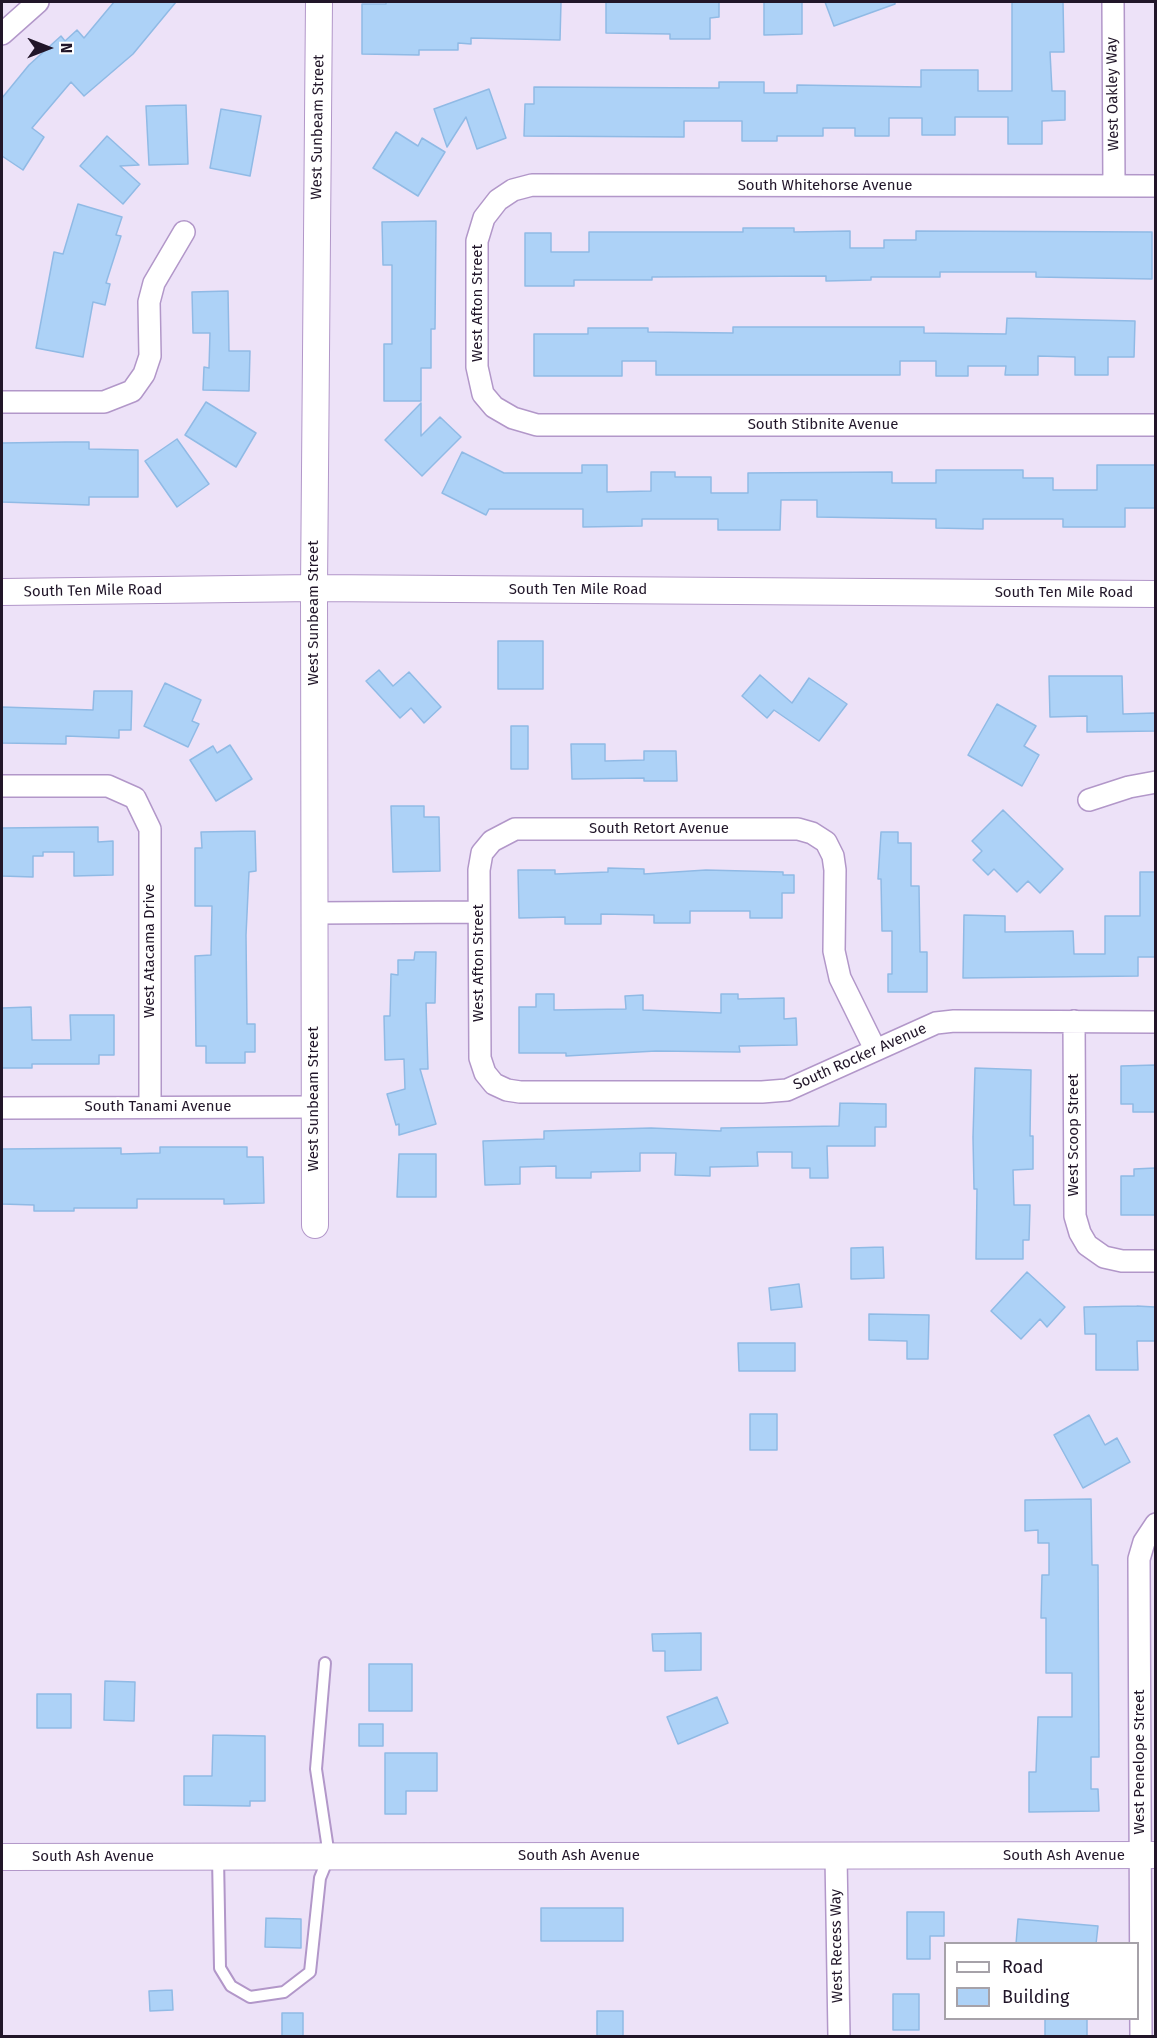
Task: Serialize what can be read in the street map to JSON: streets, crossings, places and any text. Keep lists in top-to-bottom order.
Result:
{
  "streets": {
    "street": [
      "West Oakley Way",
      "West Sunbeam Street",
      "South Whitehorse Avenue",
      "West Afton Street",
      "South Stibnite Avenue",
      "South Ten Mile Road",
      "South Retort Avenue",
      "West Atacama Drive",
      "South Rocker Avenue",
      "South Tanami Avenue",
      "West Scoop Street",
      "West Penelope Street",
      "South Ash Avenue",
      "West Recess Way"
    ]
  },
  "crossings": [
    ["West Oakley Way", "South Whitehorse Avenue"],
    ["West Sunbeam Street", "South Ten Mile Road"],
    ["West Sunbeam Street", "South Tanami Avenue"],
    ["South Whitehorse Avenue", "West Afton Street"],
    ["West Afton Street", "South Stibnite Avenue"],
    ["West Afton Street", "South Retort Avenue"],
    ["West Afton Street", "South Rocker Avenue"],
    ["South Retort Avenue", "South Rocker Avenue"],
    ["West Atacama Drive", "South Tanami Avenue"],
    ["South Rocker Avenue", "West Scoop Street"],
    ["West Penelope Street", "South Ash Avenue"],
    ["South Ash Avenue", "West Recess Way"]
  ],
  "legend": ["Road", "Building"],
  "north": "right"
}
